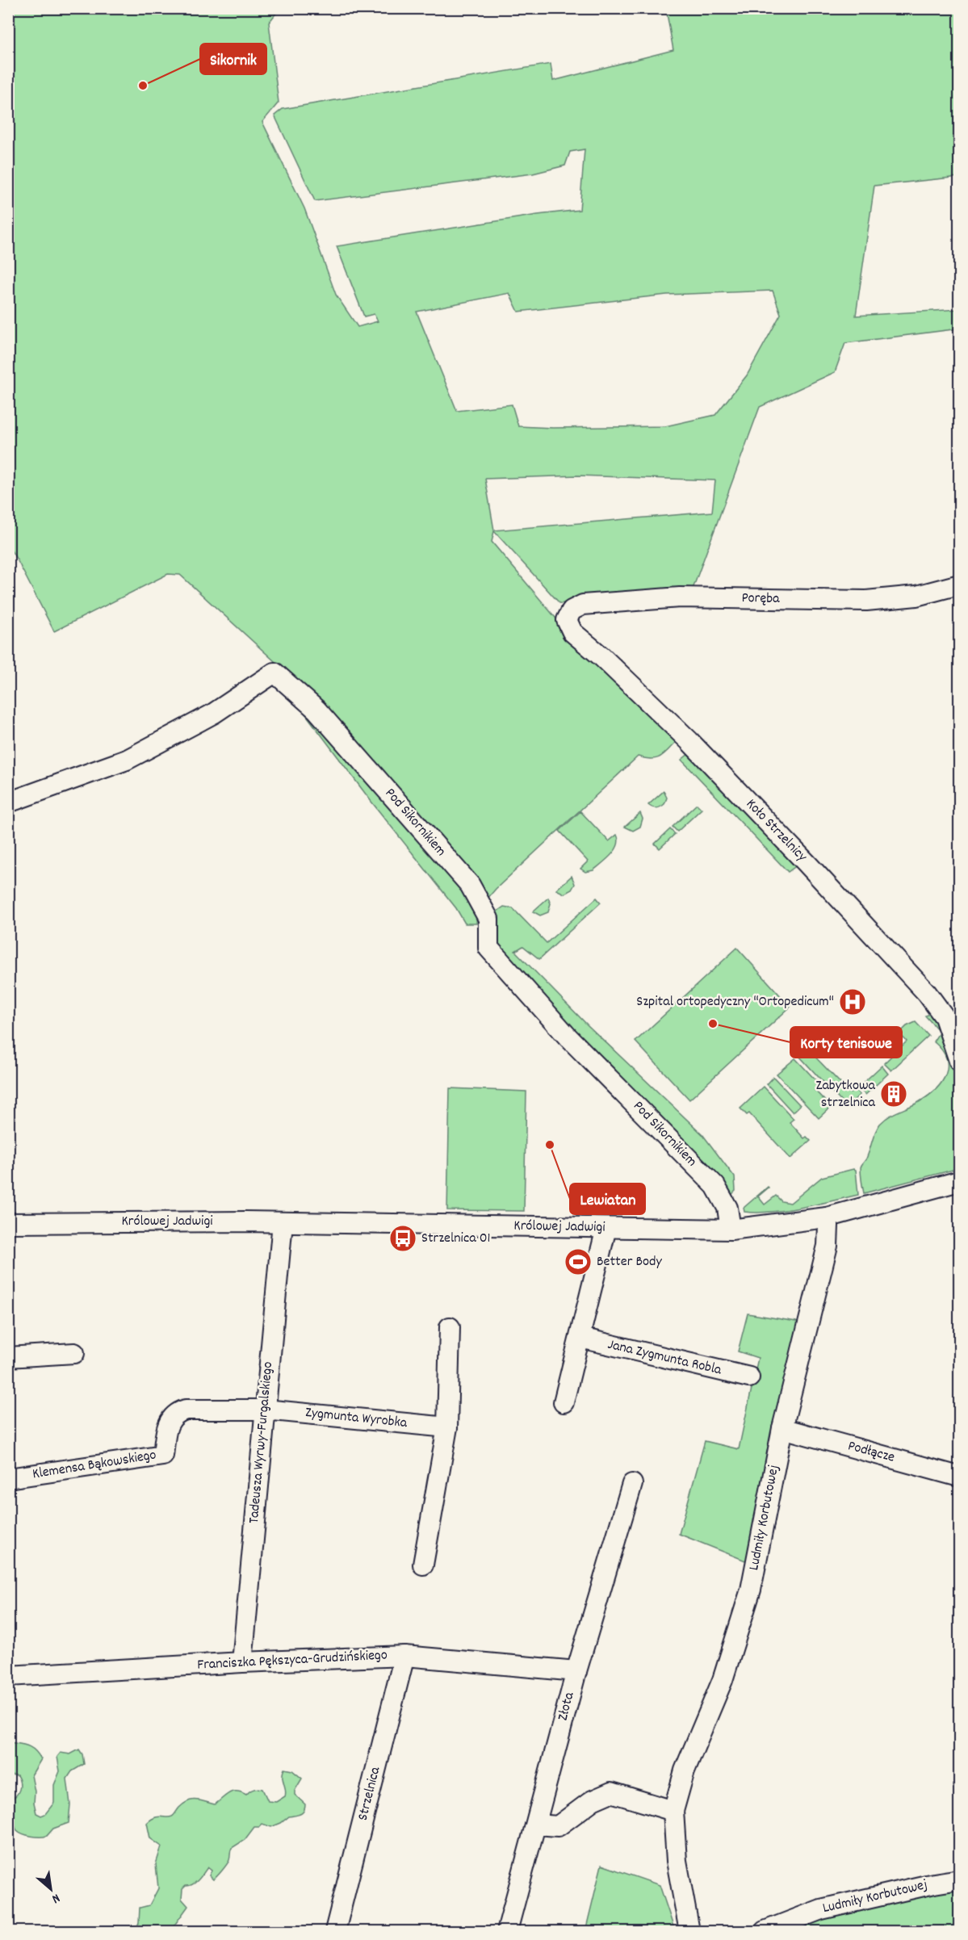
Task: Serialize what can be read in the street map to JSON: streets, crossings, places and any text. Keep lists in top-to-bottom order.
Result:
{
  "streets": {
    "street": [
      "Poręba",
      "Pod Sikornikiem",
      "Koło Strzelnicy",
      "Królowej Jadwigi",
      "Jana Zygmunta Robla",
      "Zygmunta Wyrobka",
      "Tadeusza Wyrwy-Furgalskiego",
      "Podłącze",
      "Klemensa Bąkowskiego",
      "Ludmiły Korbutowej",
      "Franciszka Pększyca-Grudzińskiego",
      "Złota",
      "Strzelnica"
    ]
  },
  "crossings": [
    ["Poręba", "Koło Strzelnicy"],
    ["Pod Sikornikiem", "Królowej Jadwigi"],
    ["Królowej Jadwigi", "Tadeusza Wyrwy-Furgalskiego"],
    ["Królowej Jadwigi", "Ludmiły Korbutowej"],
    ["Zygmunta Wyrobka", "Tadeusza Wyrwy-Furgalskiego"],
    ["Zygmunta Wyrobka", "Klemensa Bąkowskiego"],
    ["Tadeusza Wyrwy-Furgalskiego", "Klemensa Bąkowskiego"],
    ["Tadeusza Wyrwy-Furgalskiego", "Franciszka Pększyca-Grudzińskiego"],
    ["Podłącze", "Ludmiły Korbutowej"],
    ["Franciszka Pększyca-Grudzińskiego", "Złota"],
    ["Franciszka Pększyca-Grudzińskiego", "Strzelnica"]
  ],
  "places": {
    "other": ["Sikornik", "Korty tenisowe", "Lewiatan"],
    "hospital": ["Szpital ortopedyczny \"Ortopedicum\""],
    "building": ["Zabytkowa strzelnica"],
    "bus stop": ["Strzelnica 01"],
    "sports": ["Better Body"]
  },
  "north": "bottom right"
}
